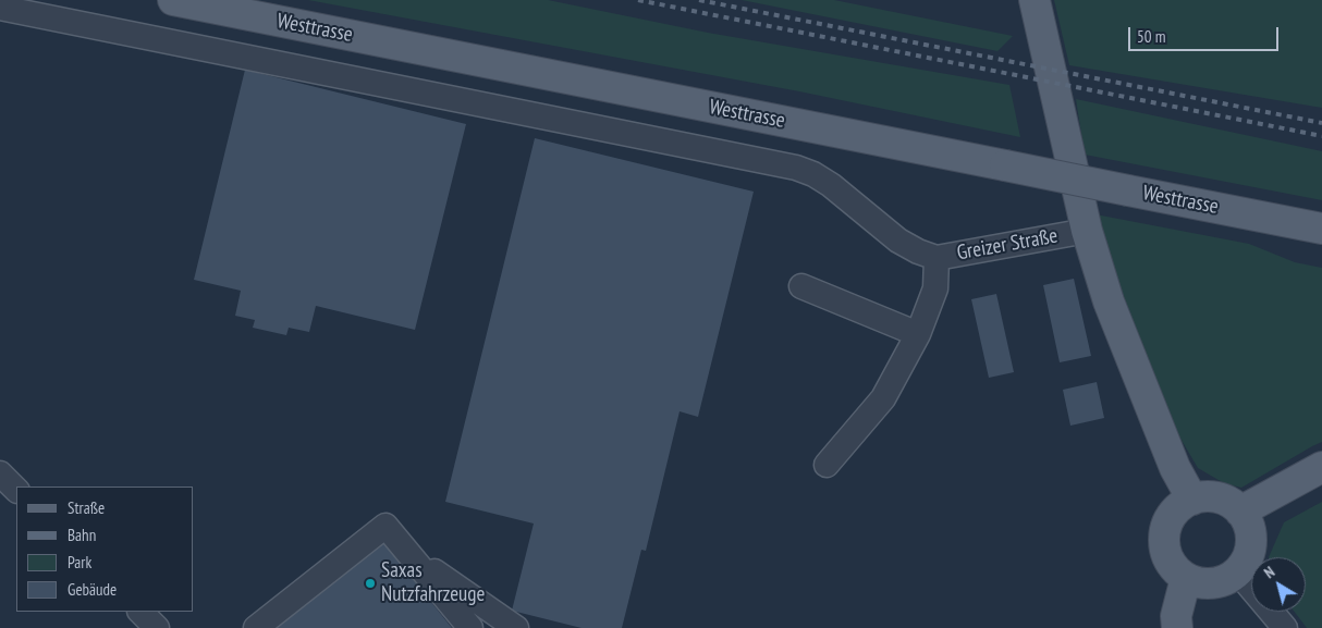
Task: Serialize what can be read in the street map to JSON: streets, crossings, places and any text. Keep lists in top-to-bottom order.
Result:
{
  "streets": {
    "main road": ["Westtrasse", "Greizer Straße"]
  },
  "places": ["Saxas Nutzfahrzeuge"],
  "legend": [
    "Straße",
    "Bahn",
    "Park",
    "Gebäude"
  ],
  "scale_bar": "50 m",
  "north": "top left"
}
